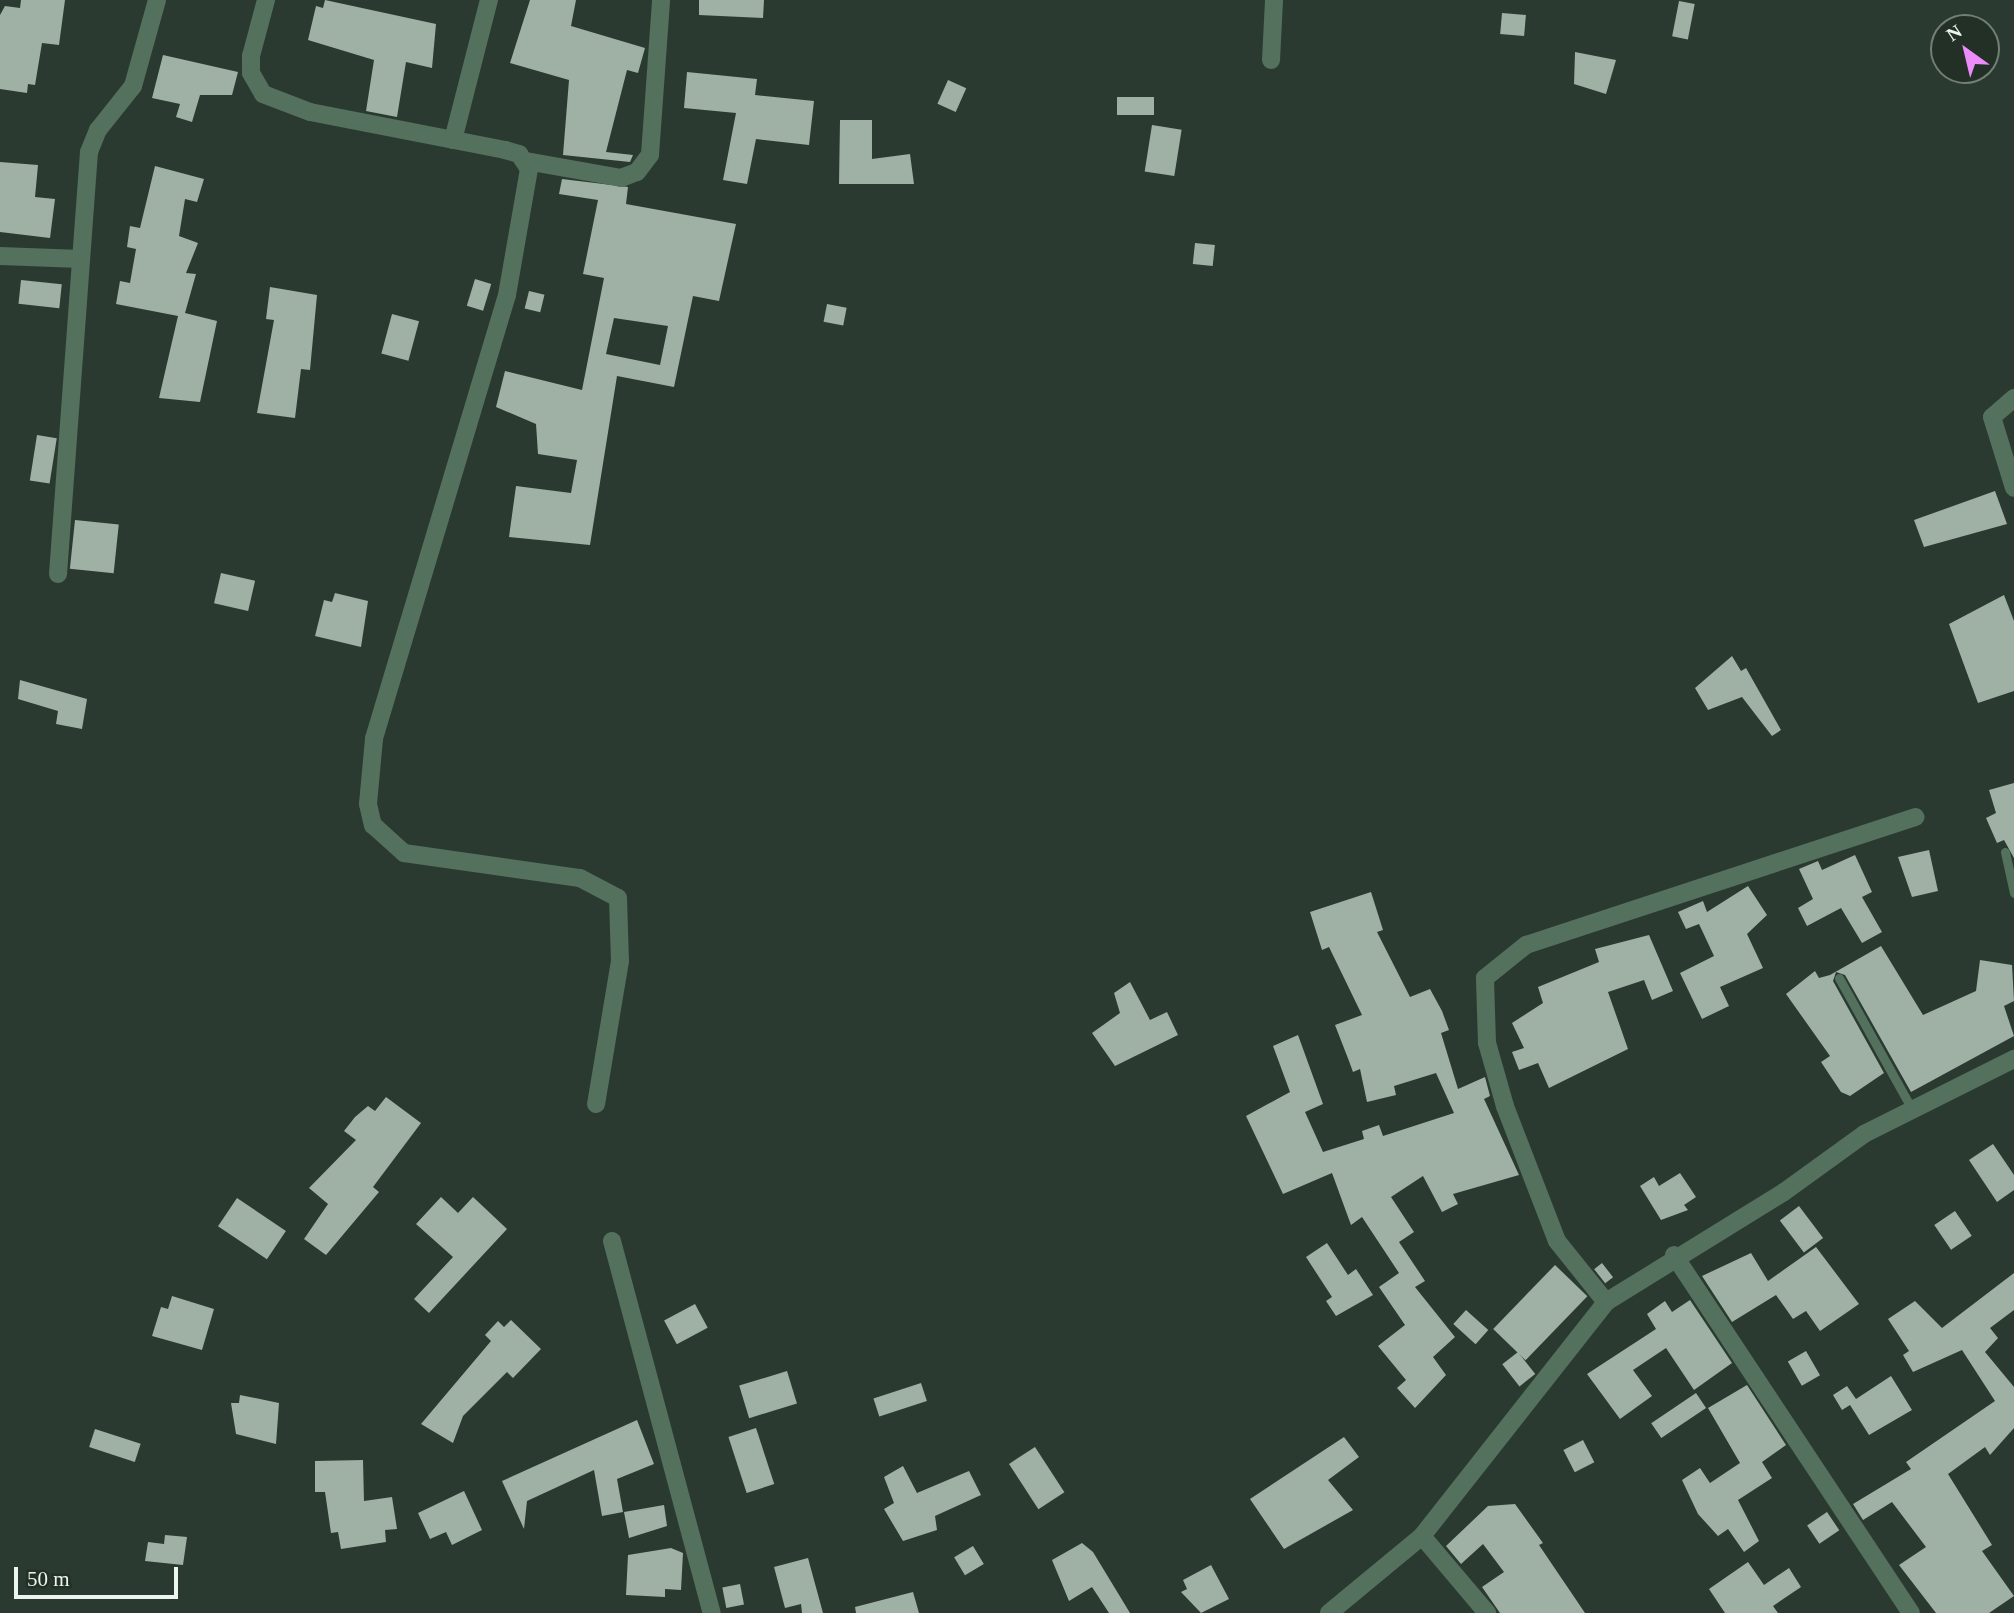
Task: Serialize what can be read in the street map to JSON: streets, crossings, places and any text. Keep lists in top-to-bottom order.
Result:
{
  "scale_bar": "50 m",
  "north": "top left"
}
